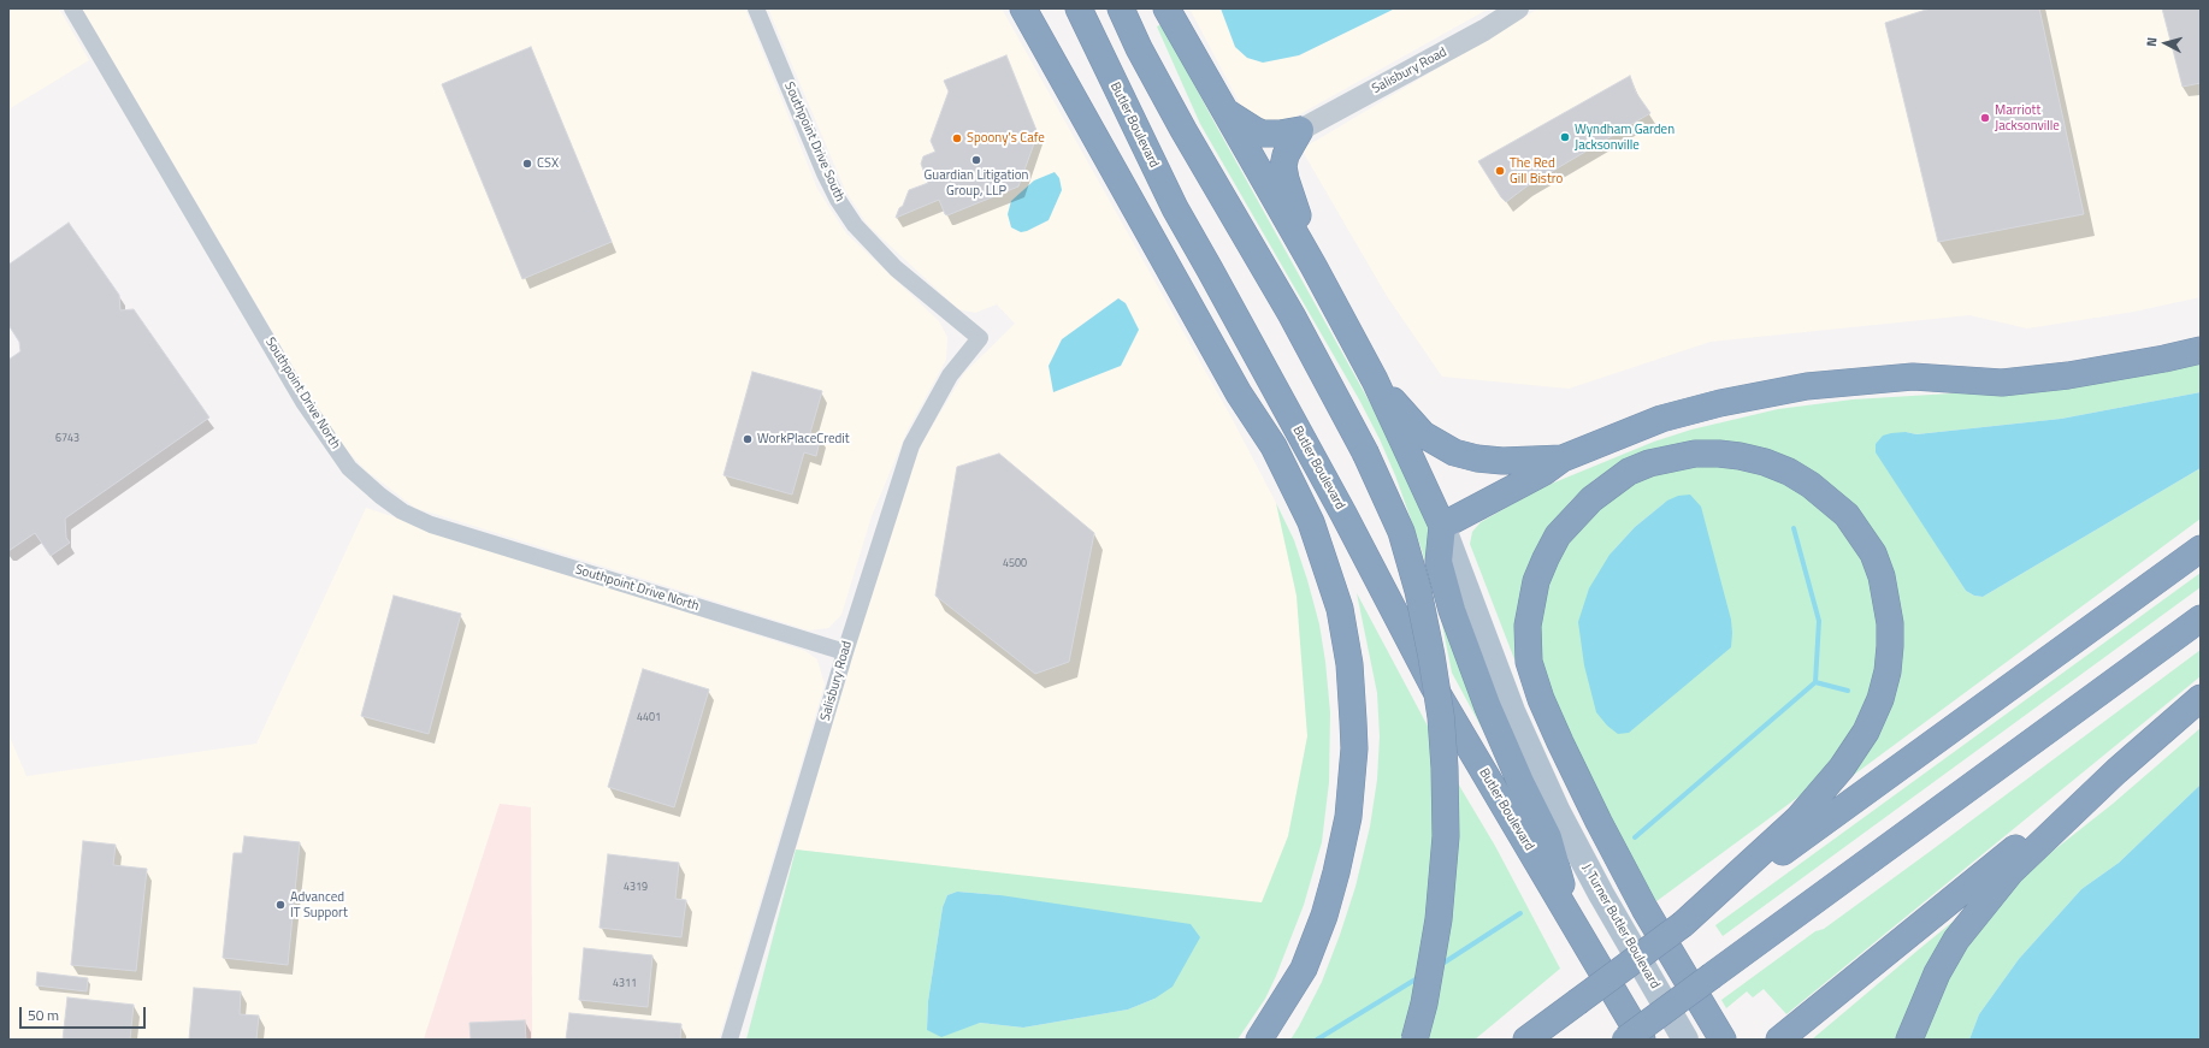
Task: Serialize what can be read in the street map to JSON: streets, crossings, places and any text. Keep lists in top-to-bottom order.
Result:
{
  "streets": {
    "highway": ["Butler Boulevard"],
    "main road": ["J. Turner Butler Boulevard"],
    "street": ["Salisbury Road", "Southpoint Drive South", "Southpoint Drive North"]
  },
  "crossings": [
    ["Salisbury Road", "Southpoint Drive South"],
    ["Salisbury Road", "Southpoint Drive North"]
  ],
  "places": [
    "Marriott Jacksonville",
    "Wyndham Garden Jacksonville",
    "Spoony's Cafe",
    "Guardian Litigation Group, LLP",
    "CSX",
    "The Red Gill Bistro",
    "WorkPlaceCredit",
    "Advanced IT Support"
  ],
  "house_numbers": [
    "6743",
    "4500",
    "4401",
    "4319",
    "4311"
  ],
  "scale_bar": "50 m",
  "north": "left"
}
